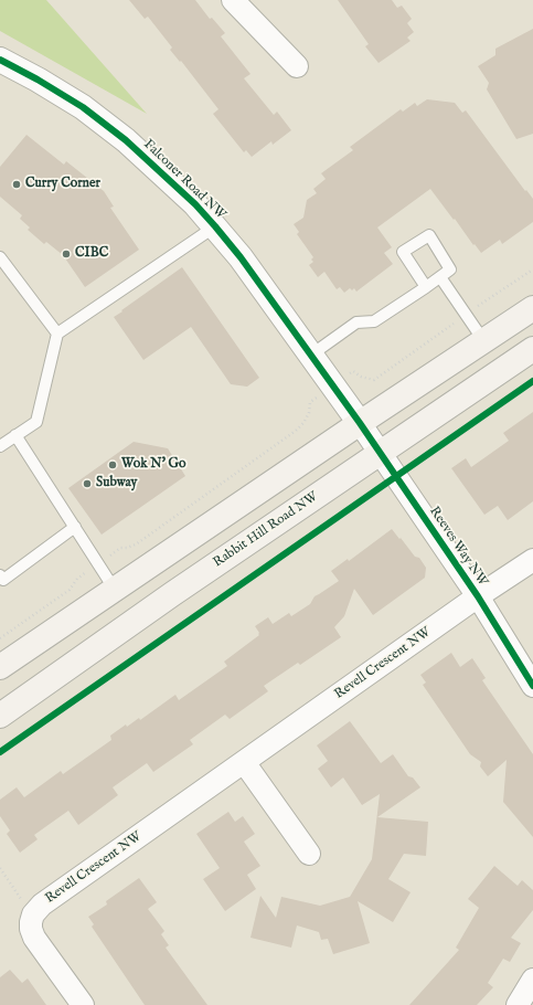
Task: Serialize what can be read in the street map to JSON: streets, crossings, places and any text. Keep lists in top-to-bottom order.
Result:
{
  "streets": {
    "main road": ["Rabbit Hill Road NW"],
    "street": ["Falconer Road NW", "Reeves Way NW", "Revell Crescent NW"]
  },
  "crossings": [
    ["Falconer Road NW", "Reeves Way NW"],
    ["Rabbit Hill Road NW", "Reeves Way NW"],
    ["Reeves Way NW", "Revell Crescent NW"]
  ],
  "places": [
    "Curry Corner",
    "CIBC",
    "Wok N' Go",
    "Subway"
  ]
}
